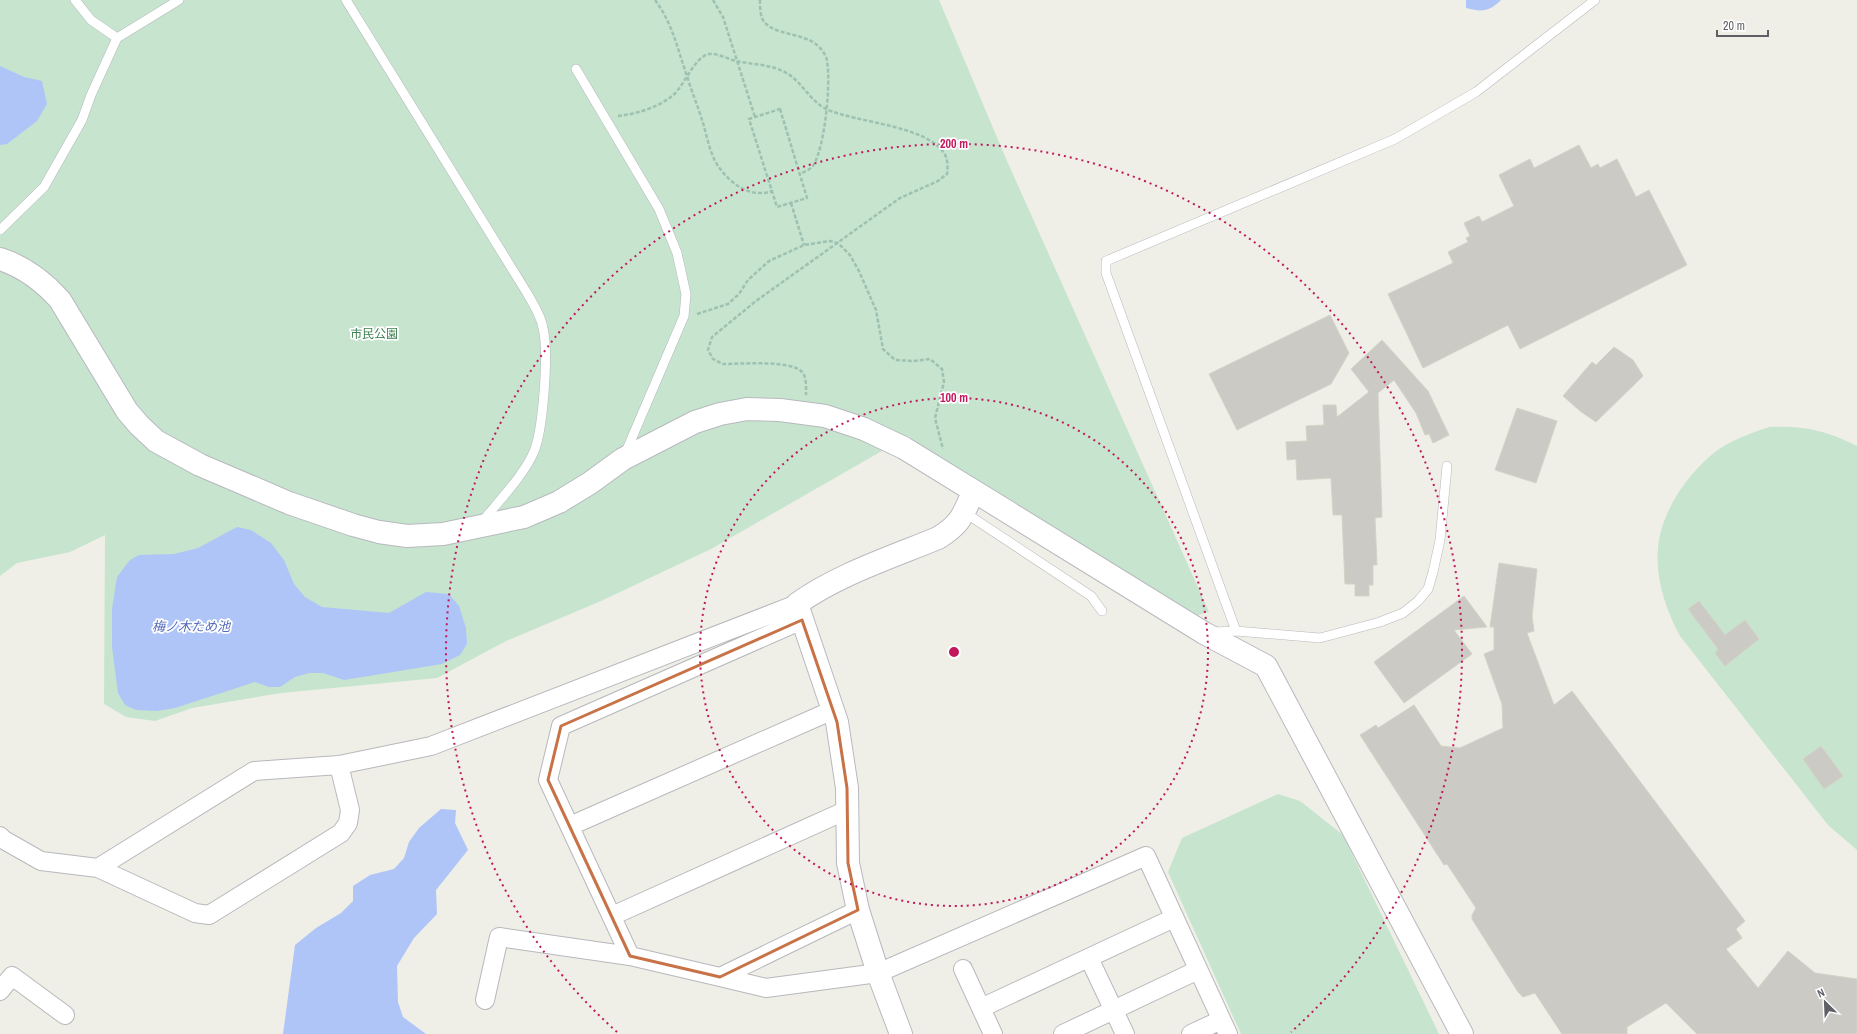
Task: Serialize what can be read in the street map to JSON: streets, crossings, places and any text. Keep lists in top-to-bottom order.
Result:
{
  "water": ["梅ノ木ため池"],
  "parks": ["市民公園"],
  "scale_bar": "20 m",
  "north": "top left",
  "rings": ["200 m", "100 m"]
}
